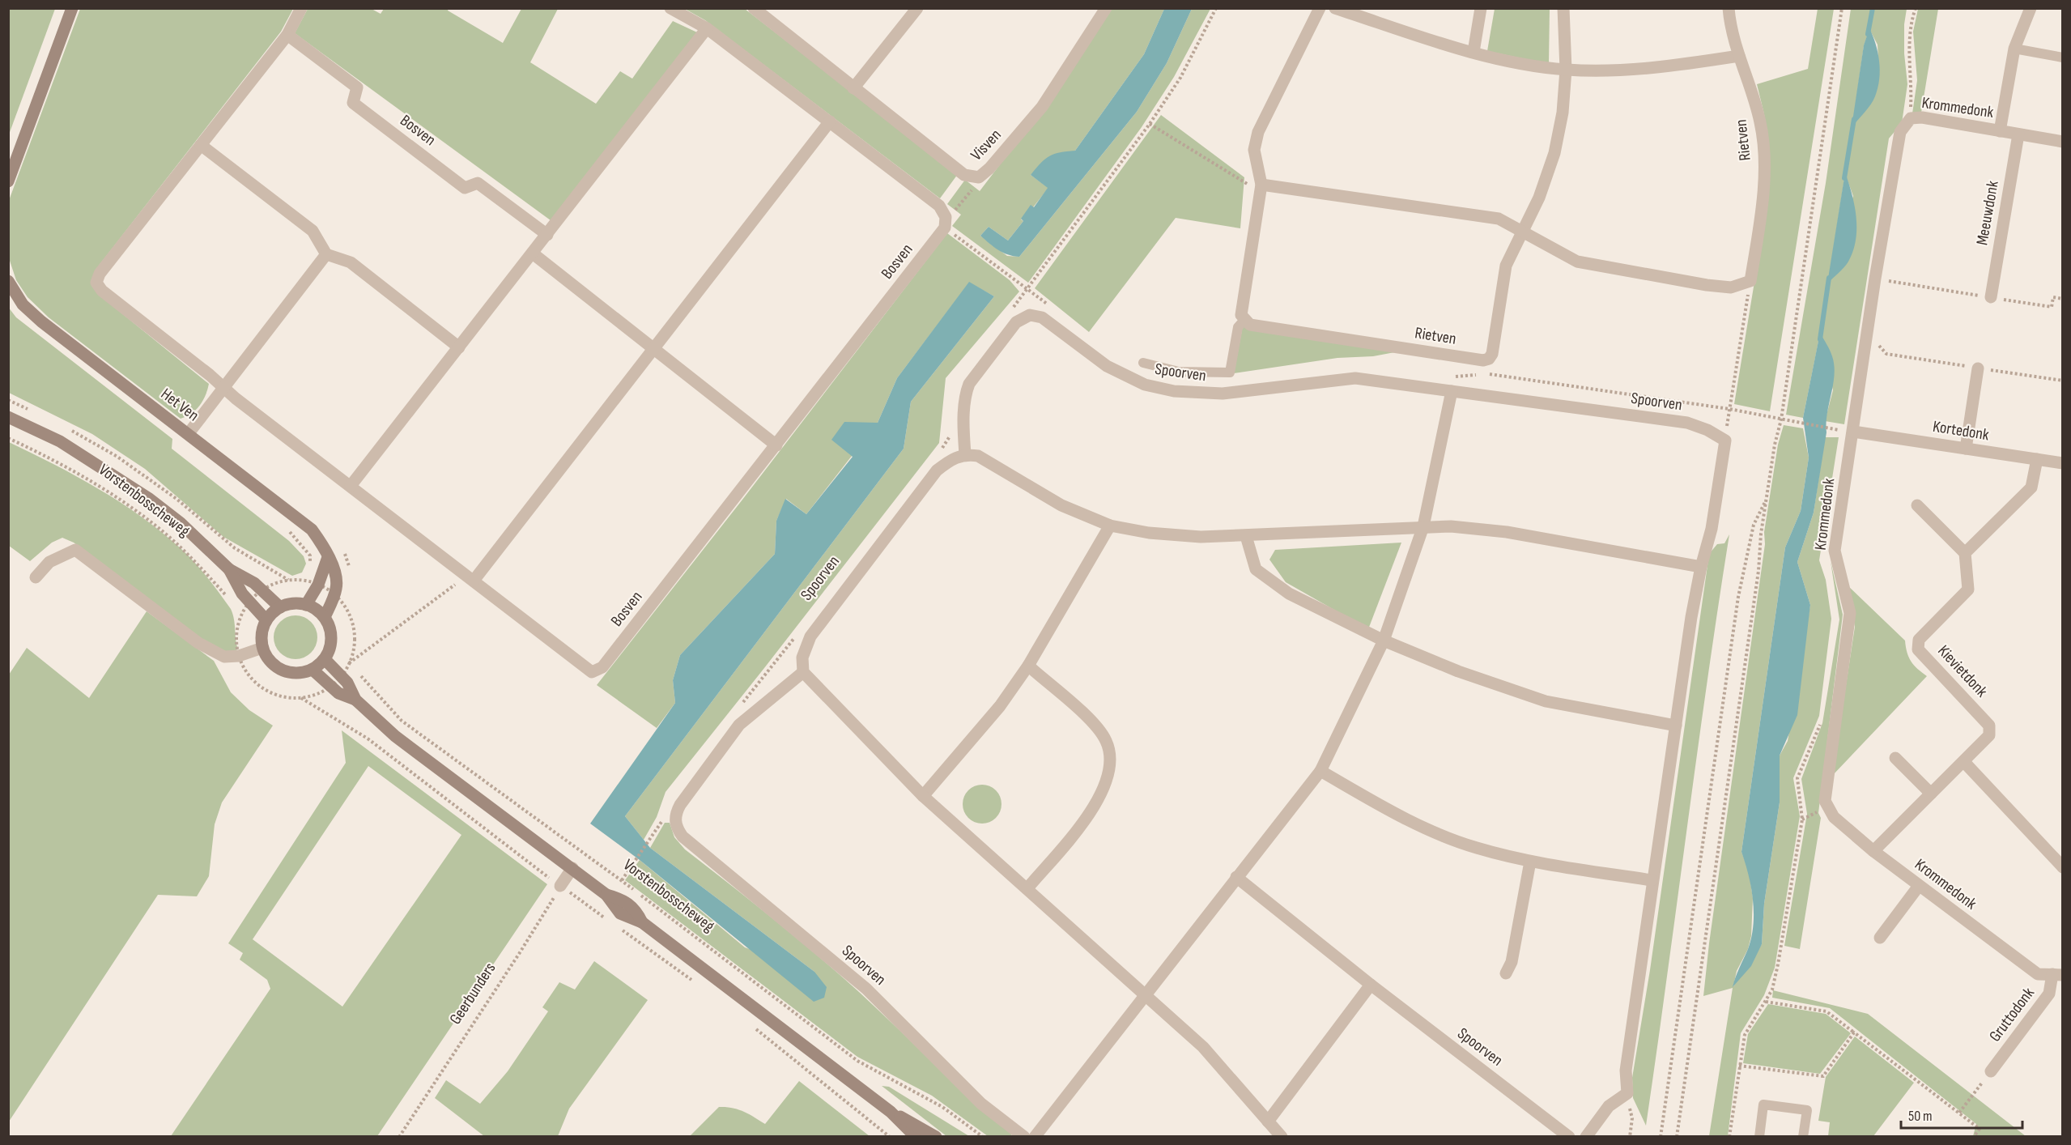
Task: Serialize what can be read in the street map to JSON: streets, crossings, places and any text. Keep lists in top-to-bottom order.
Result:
{
  "streets": {
    "street": [
      "Krommedonk",
      "Bosven",
      "Rietven",
      "Visven",
      "Meeuwdonk",
      "Spoorven",
      "Het Ven",
      "Kortedonk",
      "Vorstenbosscheweg",
      "Kievietdonk",
      "Gruttodonk"
    ],
    "path": ["Geerbunders"]
  },
  "crossings": [
    ["Krommedonk", "Meeuwdonk"],
    ["Krommedonk", "Kortedonk"],
    ["Krommedonk", "Kievietdonk"],
    ["Krommedonk", "Gruttodonk"],
    ["Bosven", "Vorstenbosscheweg"],
    ["Het Ven", "Vorstenbosscheweg"]
  ],
  "scale_bar": "50 m"
}
